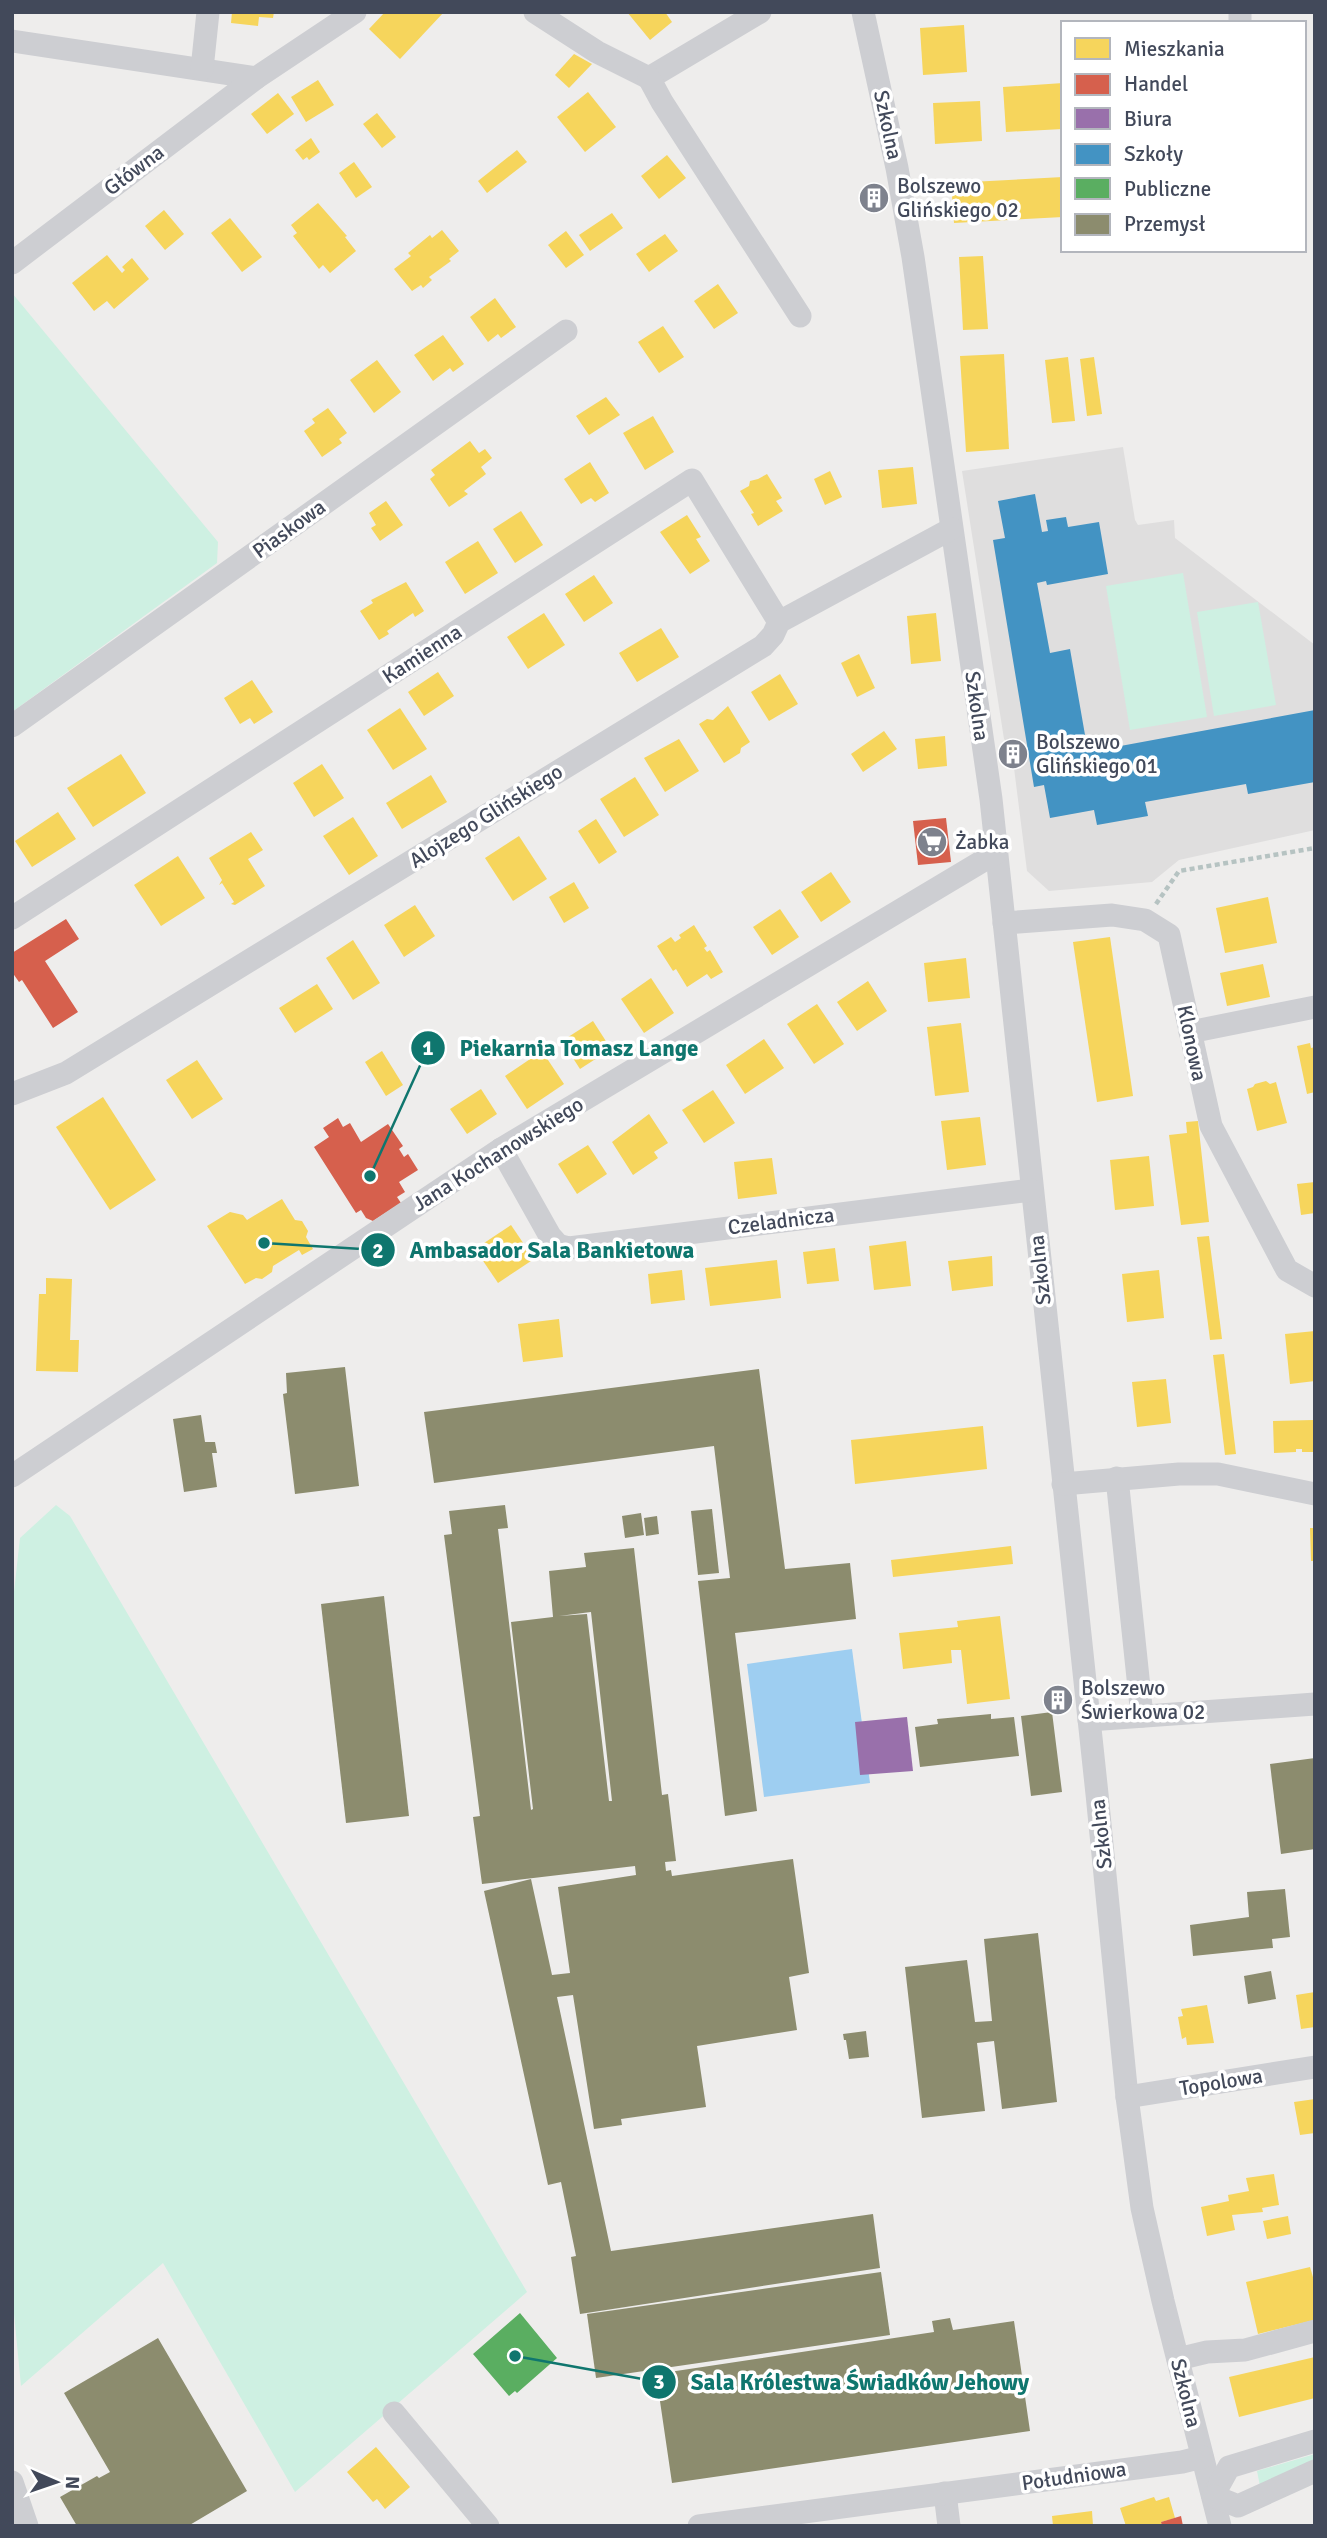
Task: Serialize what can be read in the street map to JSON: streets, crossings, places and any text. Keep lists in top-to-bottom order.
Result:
{
  "streets": {
    "street": [
      "Szkolna",
      "Główna",
      "Piaskowa",
      "Kamienna",
      "Alojzego Glińskiego",
      "Klonowa",
      "Jana Kochanowskiego",
      "Czeladnicza",
      "Topolowa",
      "Południowa"
    ]
  },
  "crossings": [
    ["Szkolna", "Alojzego Glińskiego"],
    ["Szkolna", "Jana Kochanowskiego"],
    ["Szkolna", "Czeladnicza"],
    ["Szkolna", "Topolowa"],
    ["Szkolna", "Południowa"],
    ["Kamienna", "Alojzego Glińskiego"],
    ["Jana Kochanowskiego", "Czeladnicza"]
  ],
  "places": {
    "building": ["Bolszewo Glińskiego 02", "Bolszewo Glińskiego 01", "Bolszewo Świerkowa 02"],
    "supermarket": ["Żabka"],
    "other": ["Piekarnia Tomasz Lange", "Ambasador Sala Bankietowa", "Sala Królestwa Świadków Jehowy"]
  },
  "legend": [
    "Mieszkania",
    "Handel",
    "Biura",
    "Szkoły",
    "Publiczne",
    "Przemysł"
  ],
  "north": "right"
}
